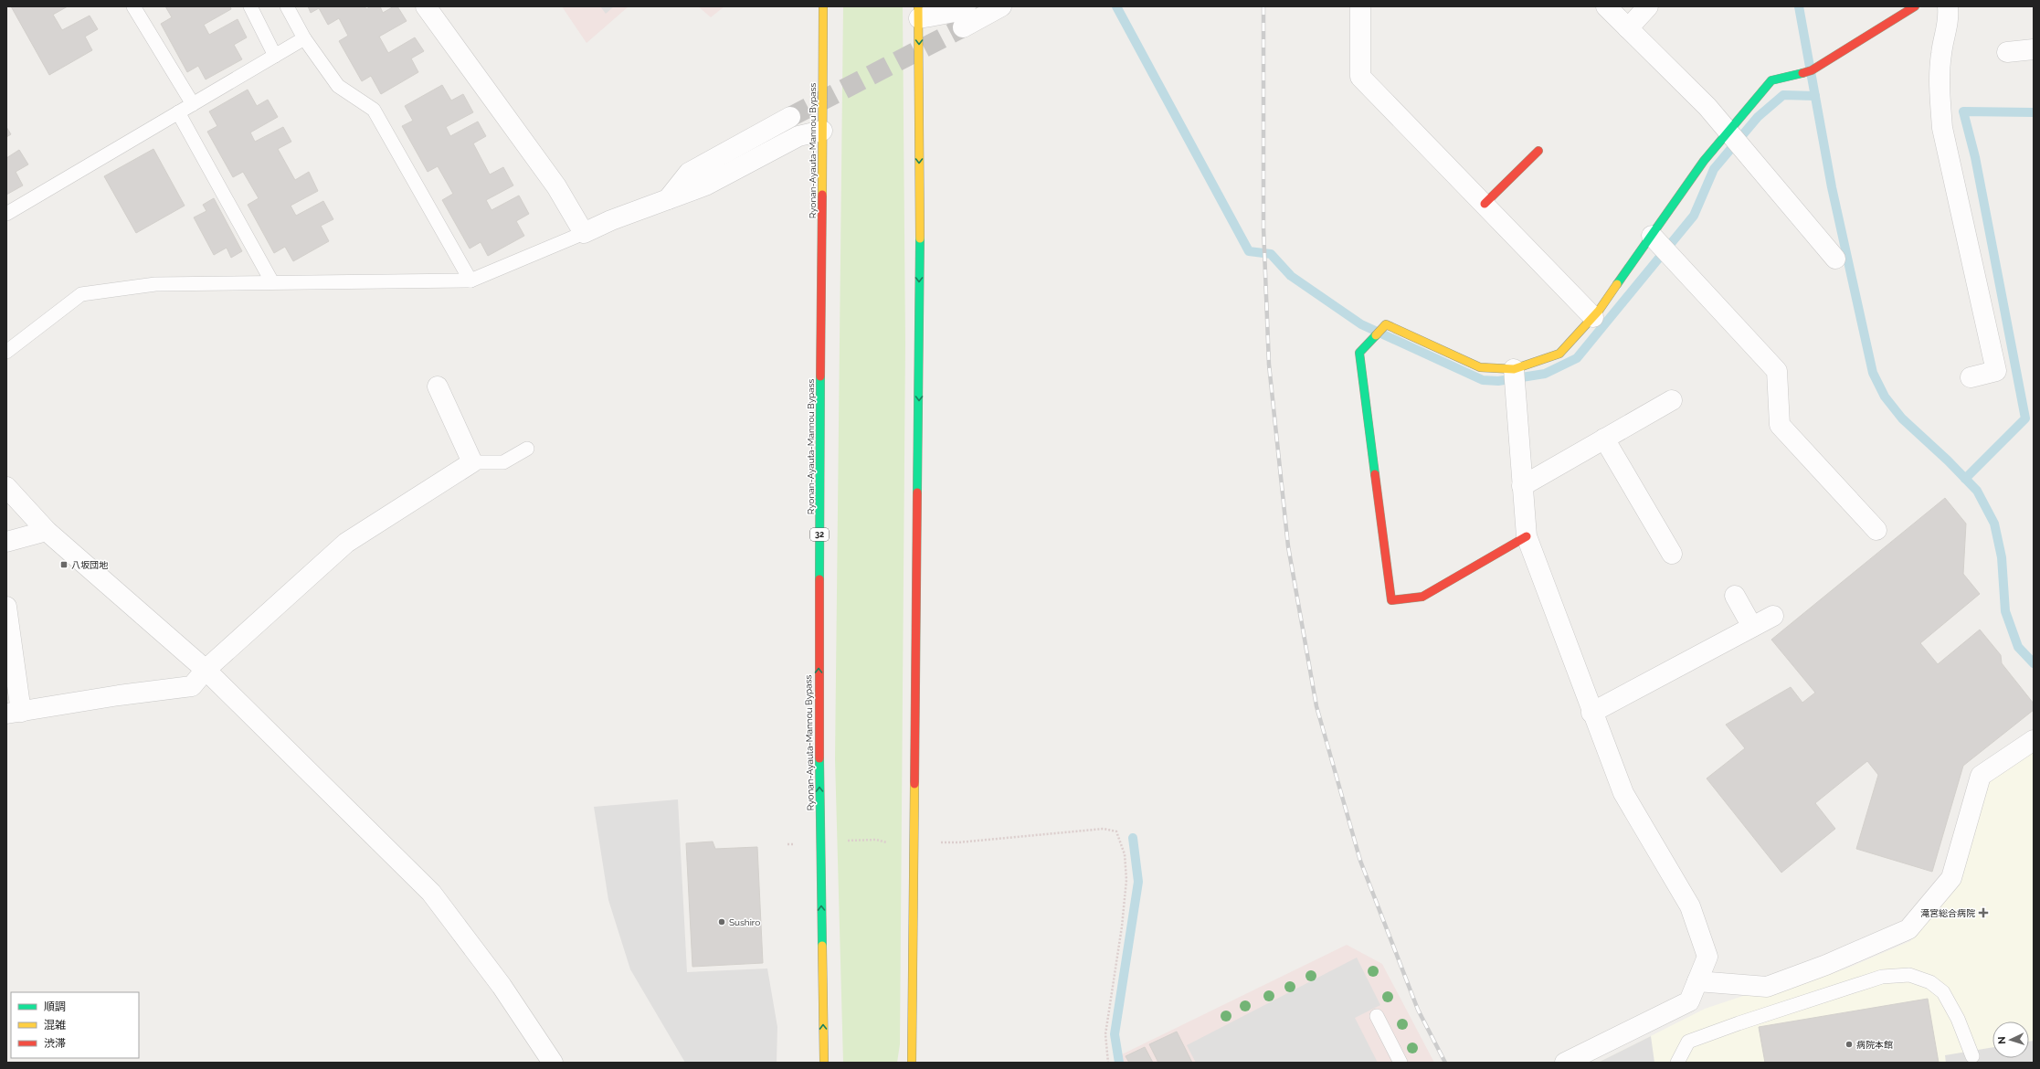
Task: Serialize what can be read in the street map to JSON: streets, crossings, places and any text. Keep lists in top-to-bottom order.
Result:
{
  "streets": {
    "main road": ["Ryonan-Ayauta-Mannou Bypass", "32"]
  },
  "one_way": ["Ryonan-Ayauta-Mannou Bypass"],
  "places": {
    "transit": ["八坂団地"],
    "health": ["滝宮総合病院"],
    "other": ["Sushiro", "病院本館"]
  },
  "legend": ["順調", "混雑", "渋滞"],
  "north": "left"
}
